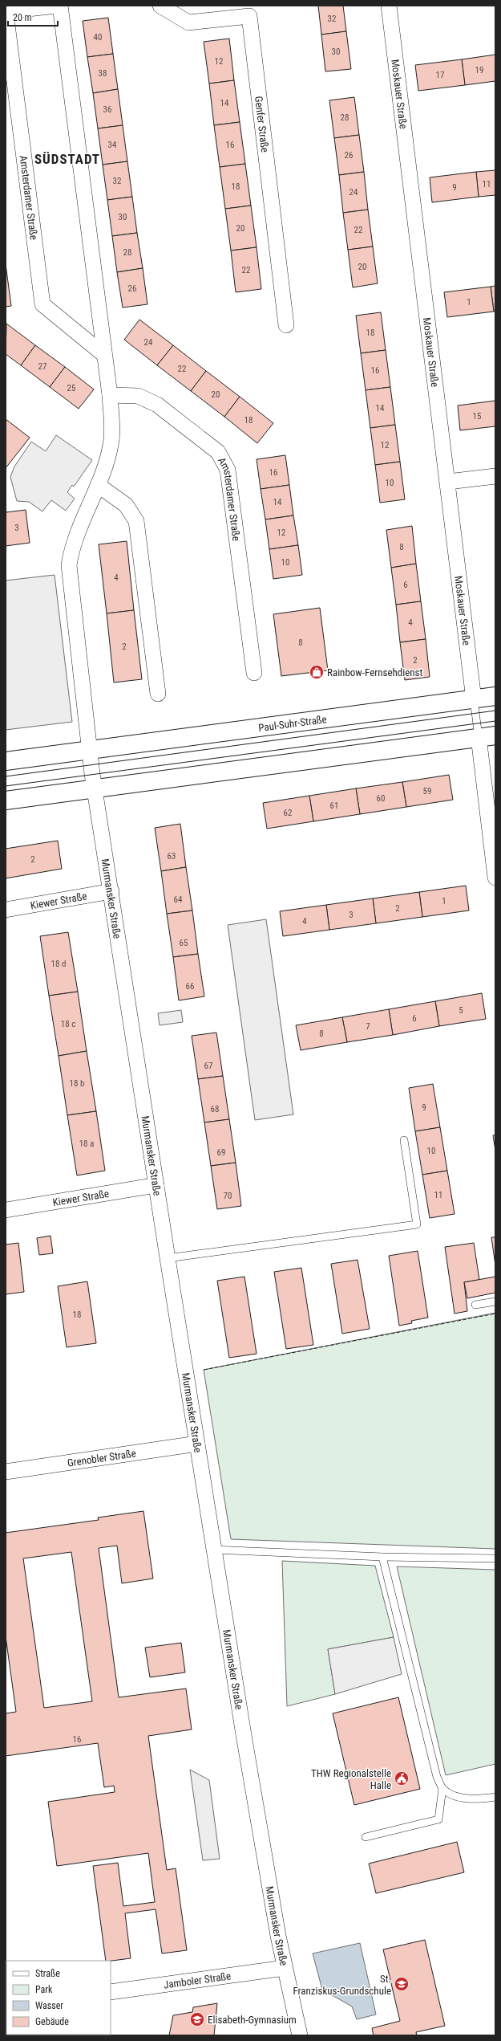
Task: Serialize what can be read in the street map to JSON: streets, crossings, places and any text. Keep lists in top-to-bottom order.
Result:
{
  "streets": {
    "street": [
      "Moskauer Straße",
      "Genfer Straße",
      "Amsterdamer Straße",
      "Paul-Suhr-Straße",
      "Murmansker Straße",
      "Kiewer Straße",
      "Grenobler Straße",
      "Jamboler Straße"
    ]
  },
  "crossings": [
    ["Moskauer Straße", "Paul-Suhr-Straße"],
    ["Murmansker Straße", "Kiewer Straße"],
    ["Murmansker Straße", "Grenobler Straße"],
    ["Murmansker Straße", "Jamboler Straße"]
  ],
  "districts": ["SÜDSTADT"],
  "places": {
    "shop": ["Rainbow-Fernsehdienst"],
    "public building": ["THW Regionalstelle Halle"],
    "school or university": ["St. Franziskus-Grundschule", "Elisabeth-Gymnasium"]
  },
  "house_numbers": [
    "32",
    "40",
    "30",
    "12",
    "19",
    "38",
    "17",
    "14",
    "36",
    "28",
    "34",
    "16",
    "26",
    "32",
    "11",
    "18",
    "9",
    "24",
    "30",
    "20",
    "22",
    "28",
    "20",
    "22",
    "26",
    "1",
    "18",
    "24",
    "27",
    "22",
    "16",
    "25",
    "20",
    "14",
    "15",
    "18",
    "12",
    "16",
    "10",
    "14",
    "3",
    "12",
    "8",
    "10",
    "4",
    "6",
    "4",
    "8",
    "2",
    "2",
    "59",
    "60",
    "61",
    "62",
    "63",
    "2",
    "64",
    "1",
    "2",
    "3",
    "4",
    "65",
    "18 d",
    "66",
    "5",
    "6",
    "18 c",
    "7",
    "8",
    "67",
    "18 b",
    "9",
    "68",
    "18 a",
    "10",
    "69",
    "11",
    "70",
    "18",
    "16"
  ],
  "legend": [
    "Straße",
    "Park",
    "Wasser",
    "Gebäude"
  ],
  "scale_bar": "20 m"
}
